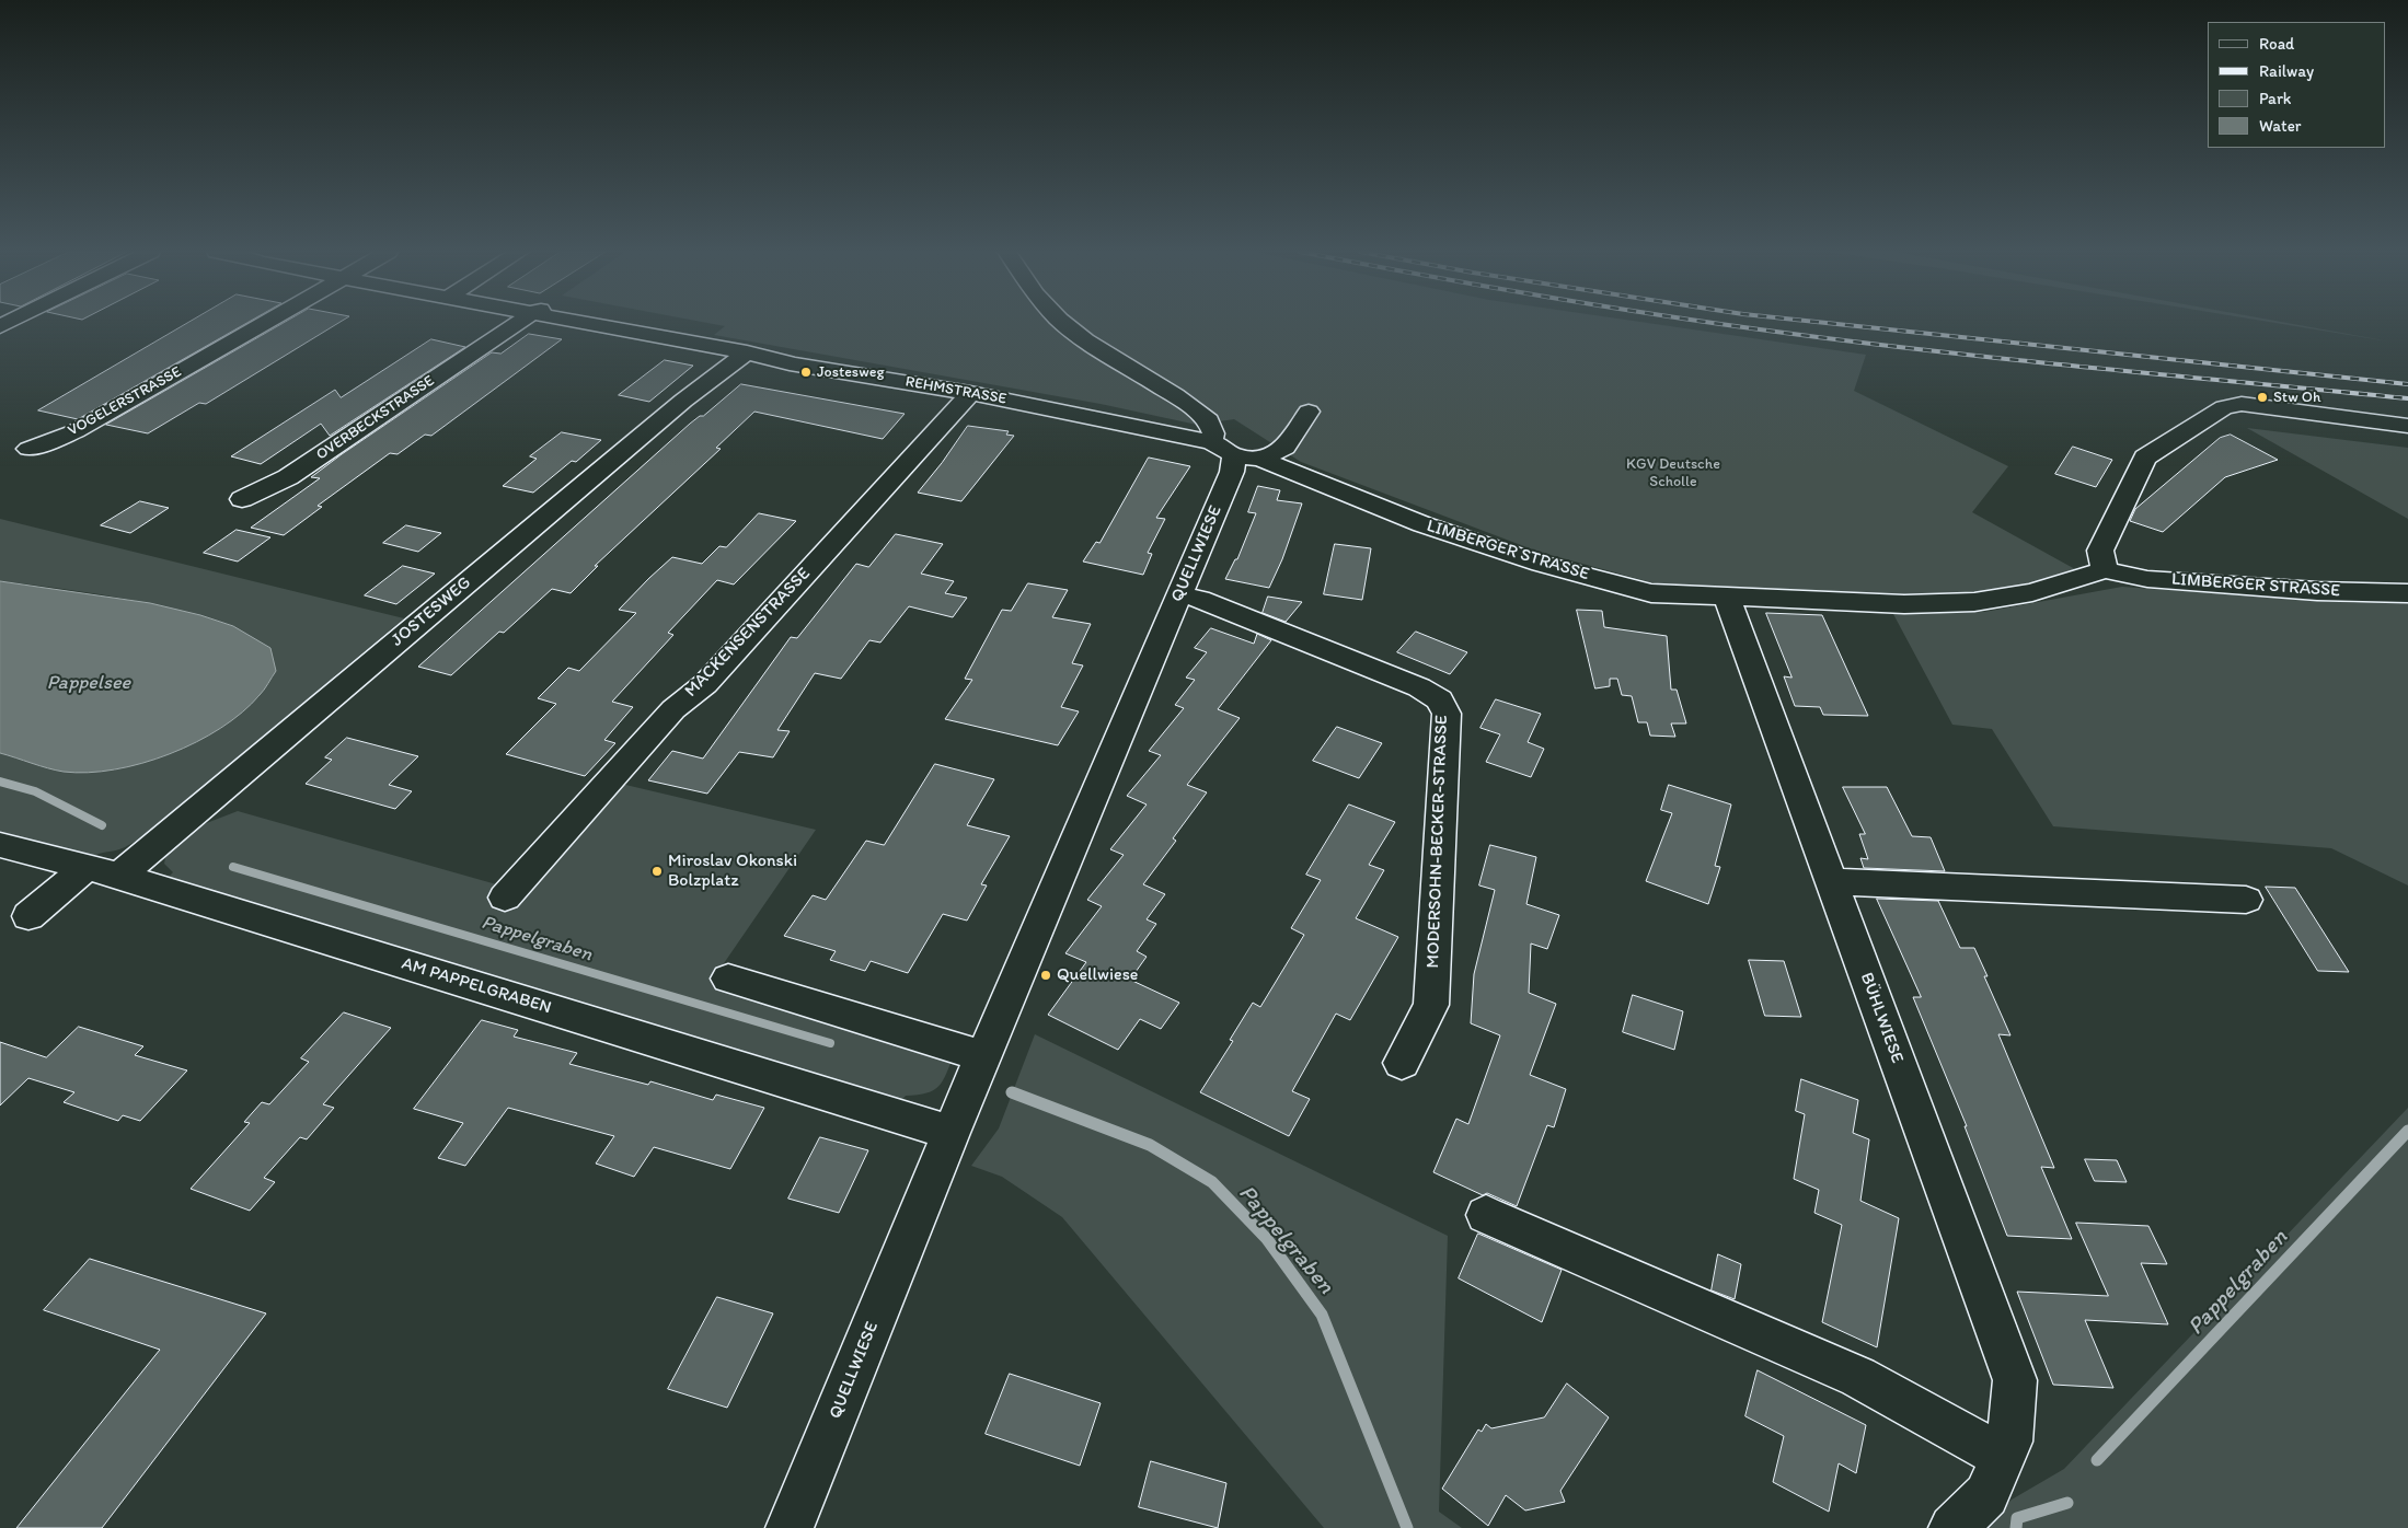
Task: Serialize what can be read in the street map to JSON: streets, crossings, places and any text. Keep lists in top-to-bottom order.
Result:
{
  "streets": {
    "street": [
      "REHMSTRASSE",
      "VOGELERSTRASSE",
      "OVERBECKSTRASSE",
      "LIMBERGER STRASSE",
      "QUELLWIESE",
      "JOSTESWEG",
      "MACKENSENSTRASSE",
      "MODERSOHN-BECKER-STRASSE",
      "AM PAPPELGRABEN",
      "BÜHLWIESE"
    ]
  },
  "crossings": [
    ["REHMSTRASSE", "LIMBERGER STRASSE"],
    ["REHMSTRASSE", "QUELLWIESE"],
    ["REHMSTRASSE", "JOSTESWEG"],
    ["REHMSTRASSE", "MACKENSENSTRASSE"],
    ["LIMBERGER STRASSE", "QUELLWIESE"],
    ["LIMBERGER STRASSE", "BÜHLWIESE"],
    ["QUELLWIESE", "MODERSOHN-BECKER-STRASSE"],
    ["QUELLWIESE", "AM PAPPELGRABEN"],
    ["JOSTESWEG", "AM PAPPELGRABEN"]
  ],
  "water": ["Pappelsee", "Pappelgraben"],
  "parks": ["KGV Deutsche Scholle"],
  "places": [
    "Jostesweg",
    "Stw Oh",
    "Miroslav Okonski Bolzplatz",
    "Quellwiese"
  ],
  "legend": [
    "Road",
    "Railway",
    "Park",
    "Water"
  ]
}
